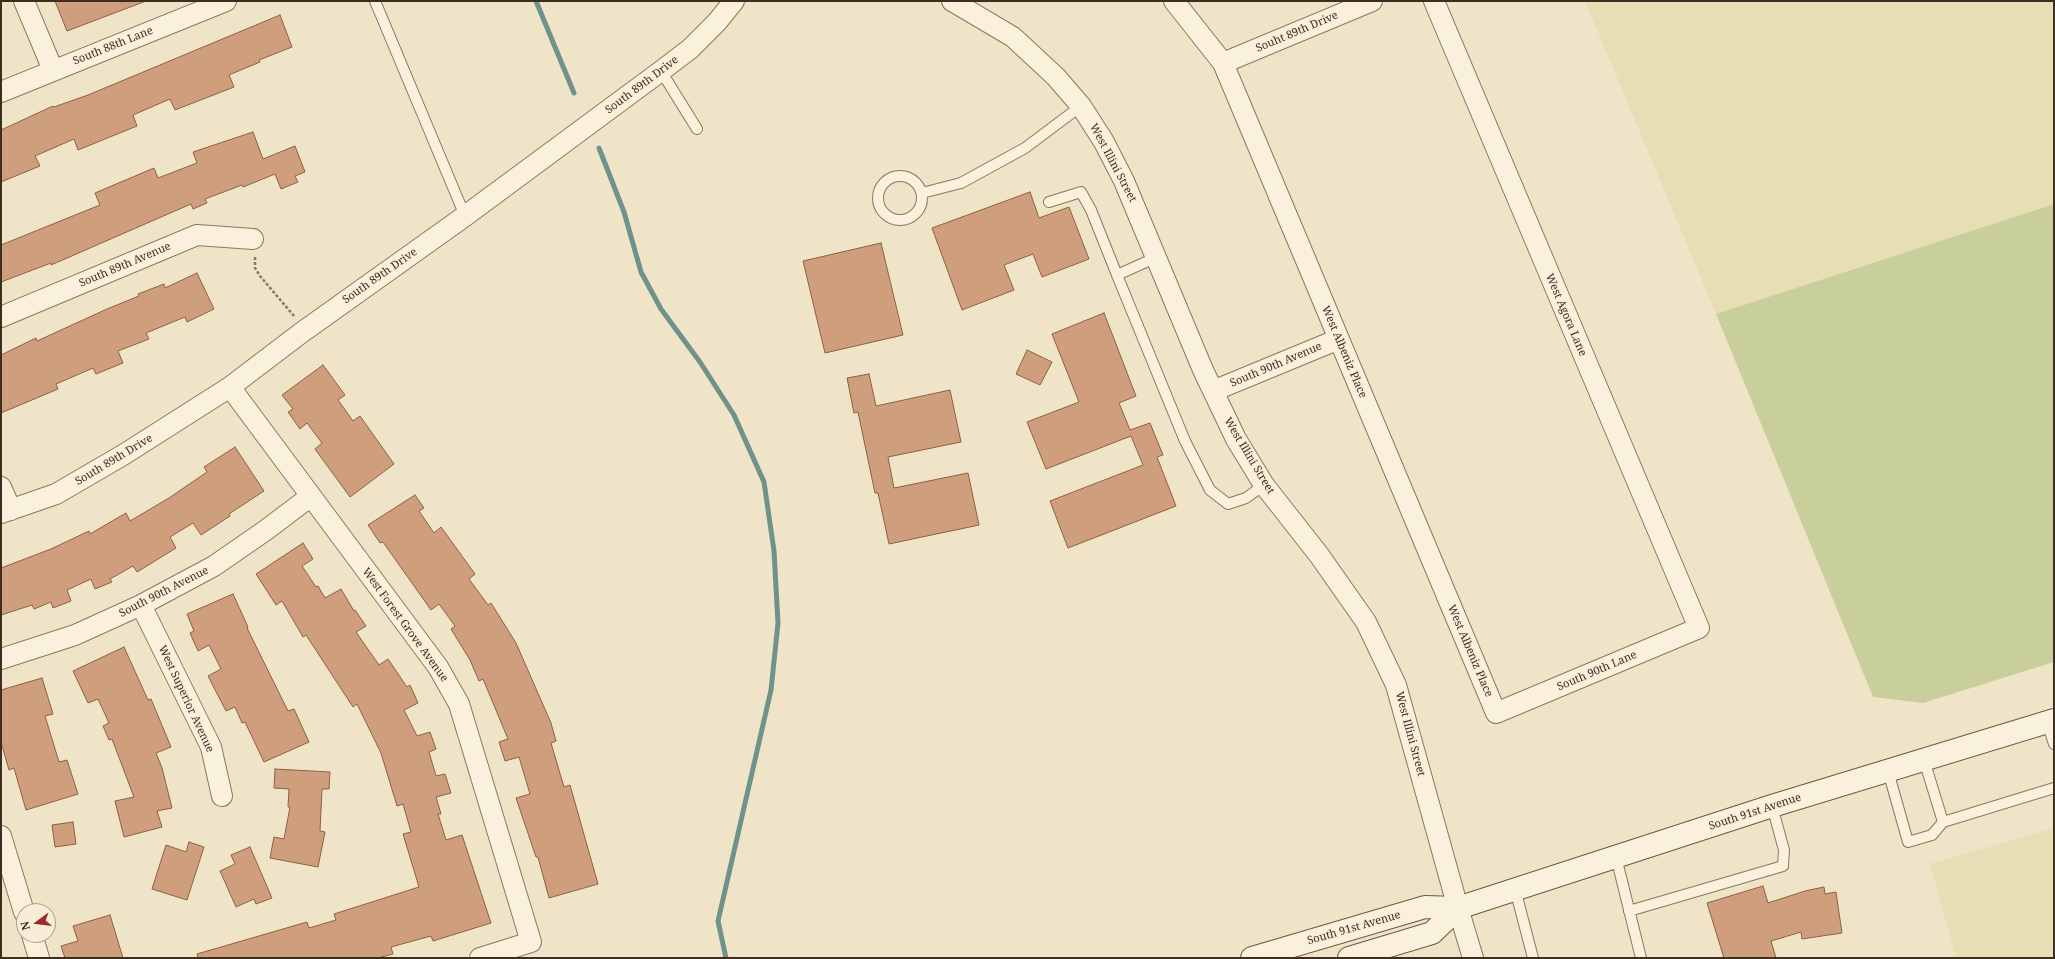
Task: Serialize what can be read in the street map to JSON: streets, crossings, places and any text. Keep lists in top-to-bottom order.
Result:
{
  "streets": {
    "main road": ["South 91st Avenue"],
    "street": [
      "Souht 89th Drive",
      "South 88th Lane",
      "South 89th Drive",
      "West Illini Street",
      "South 89th Avenue",
      "West Agora Lane",
      "West Albeniz Place",
      "South 90th Avenue",
      "West Forest Grove Avenue",
      "South 90th Lane",
      "West Superior Avenue"
    ]
  },
  "crossings": [
    ["Souht 89th Drive", "West Albeniz Place"],
    ["South 89th Drive", "West Forest Grove Avenue"],
    ["West Illini Street", "South 90th Avenue"],
    ["West Illini Street", "South 91st Avenue"],
    ["West Agora Lane", "South 90th Lane"],
    ["West Albeniz Place", "South 90th Avenue"],
    ["West Albeniz Place", "South 90th Lane"],
    ["South 90th Avenue", "West Forest Grove Avenue"],
    ["South 90th Avenue", "West Superior Avenue"]
  ],
  "north": "left"
}
